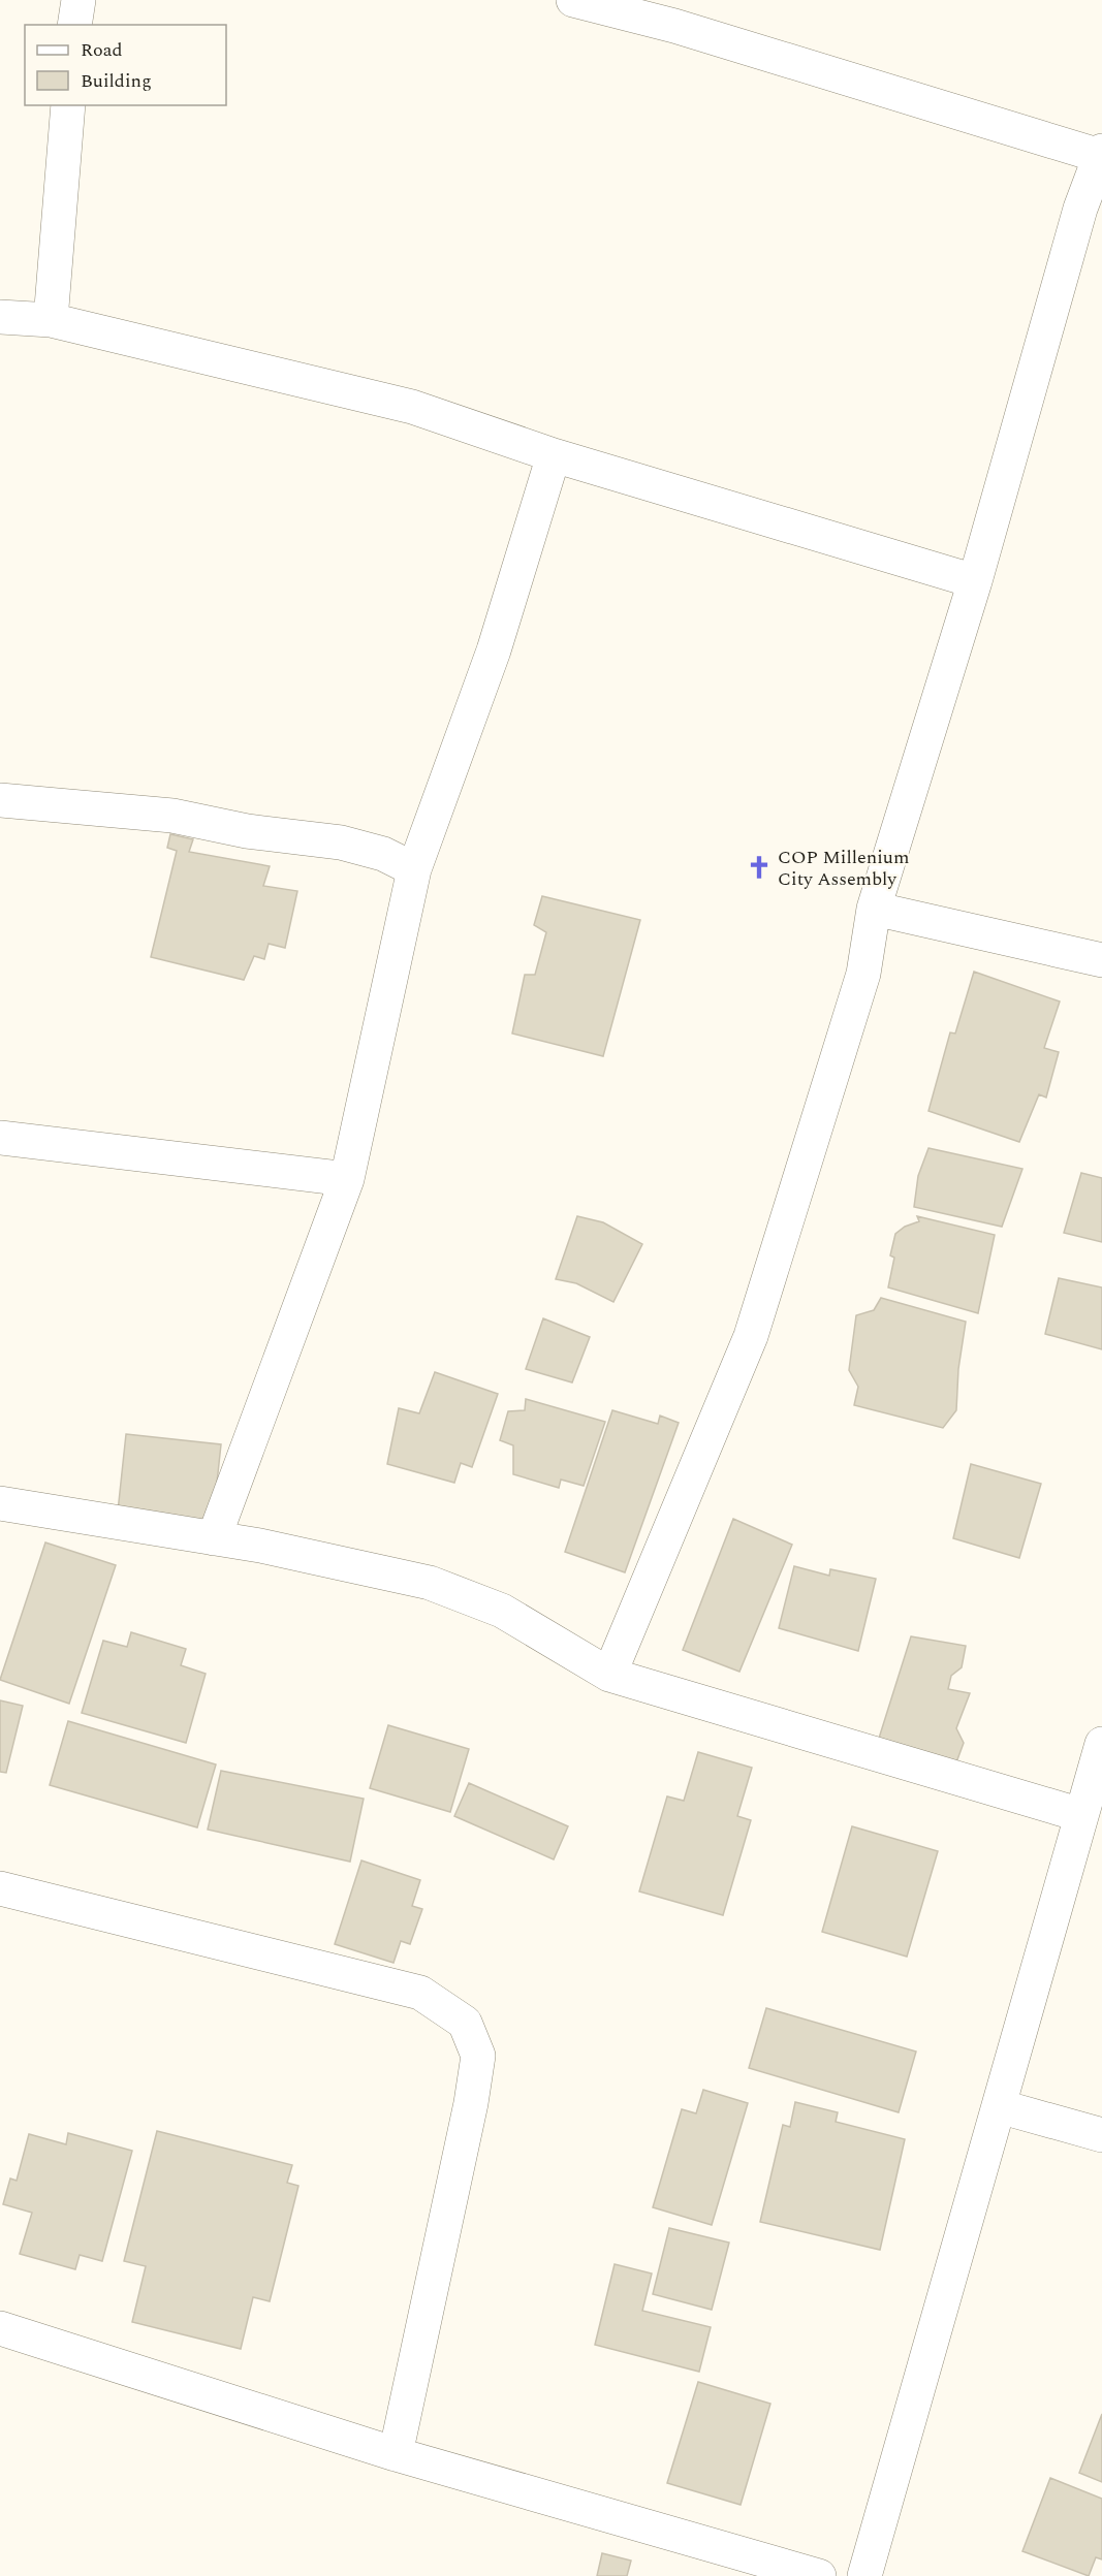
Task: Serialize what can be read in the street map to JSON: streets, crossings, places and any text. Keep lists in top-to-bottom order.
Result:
{
  "places": {
    "church": ["COP Millenium City Assembly"]
  },
  "legend": ["Road", "Building"]
}
